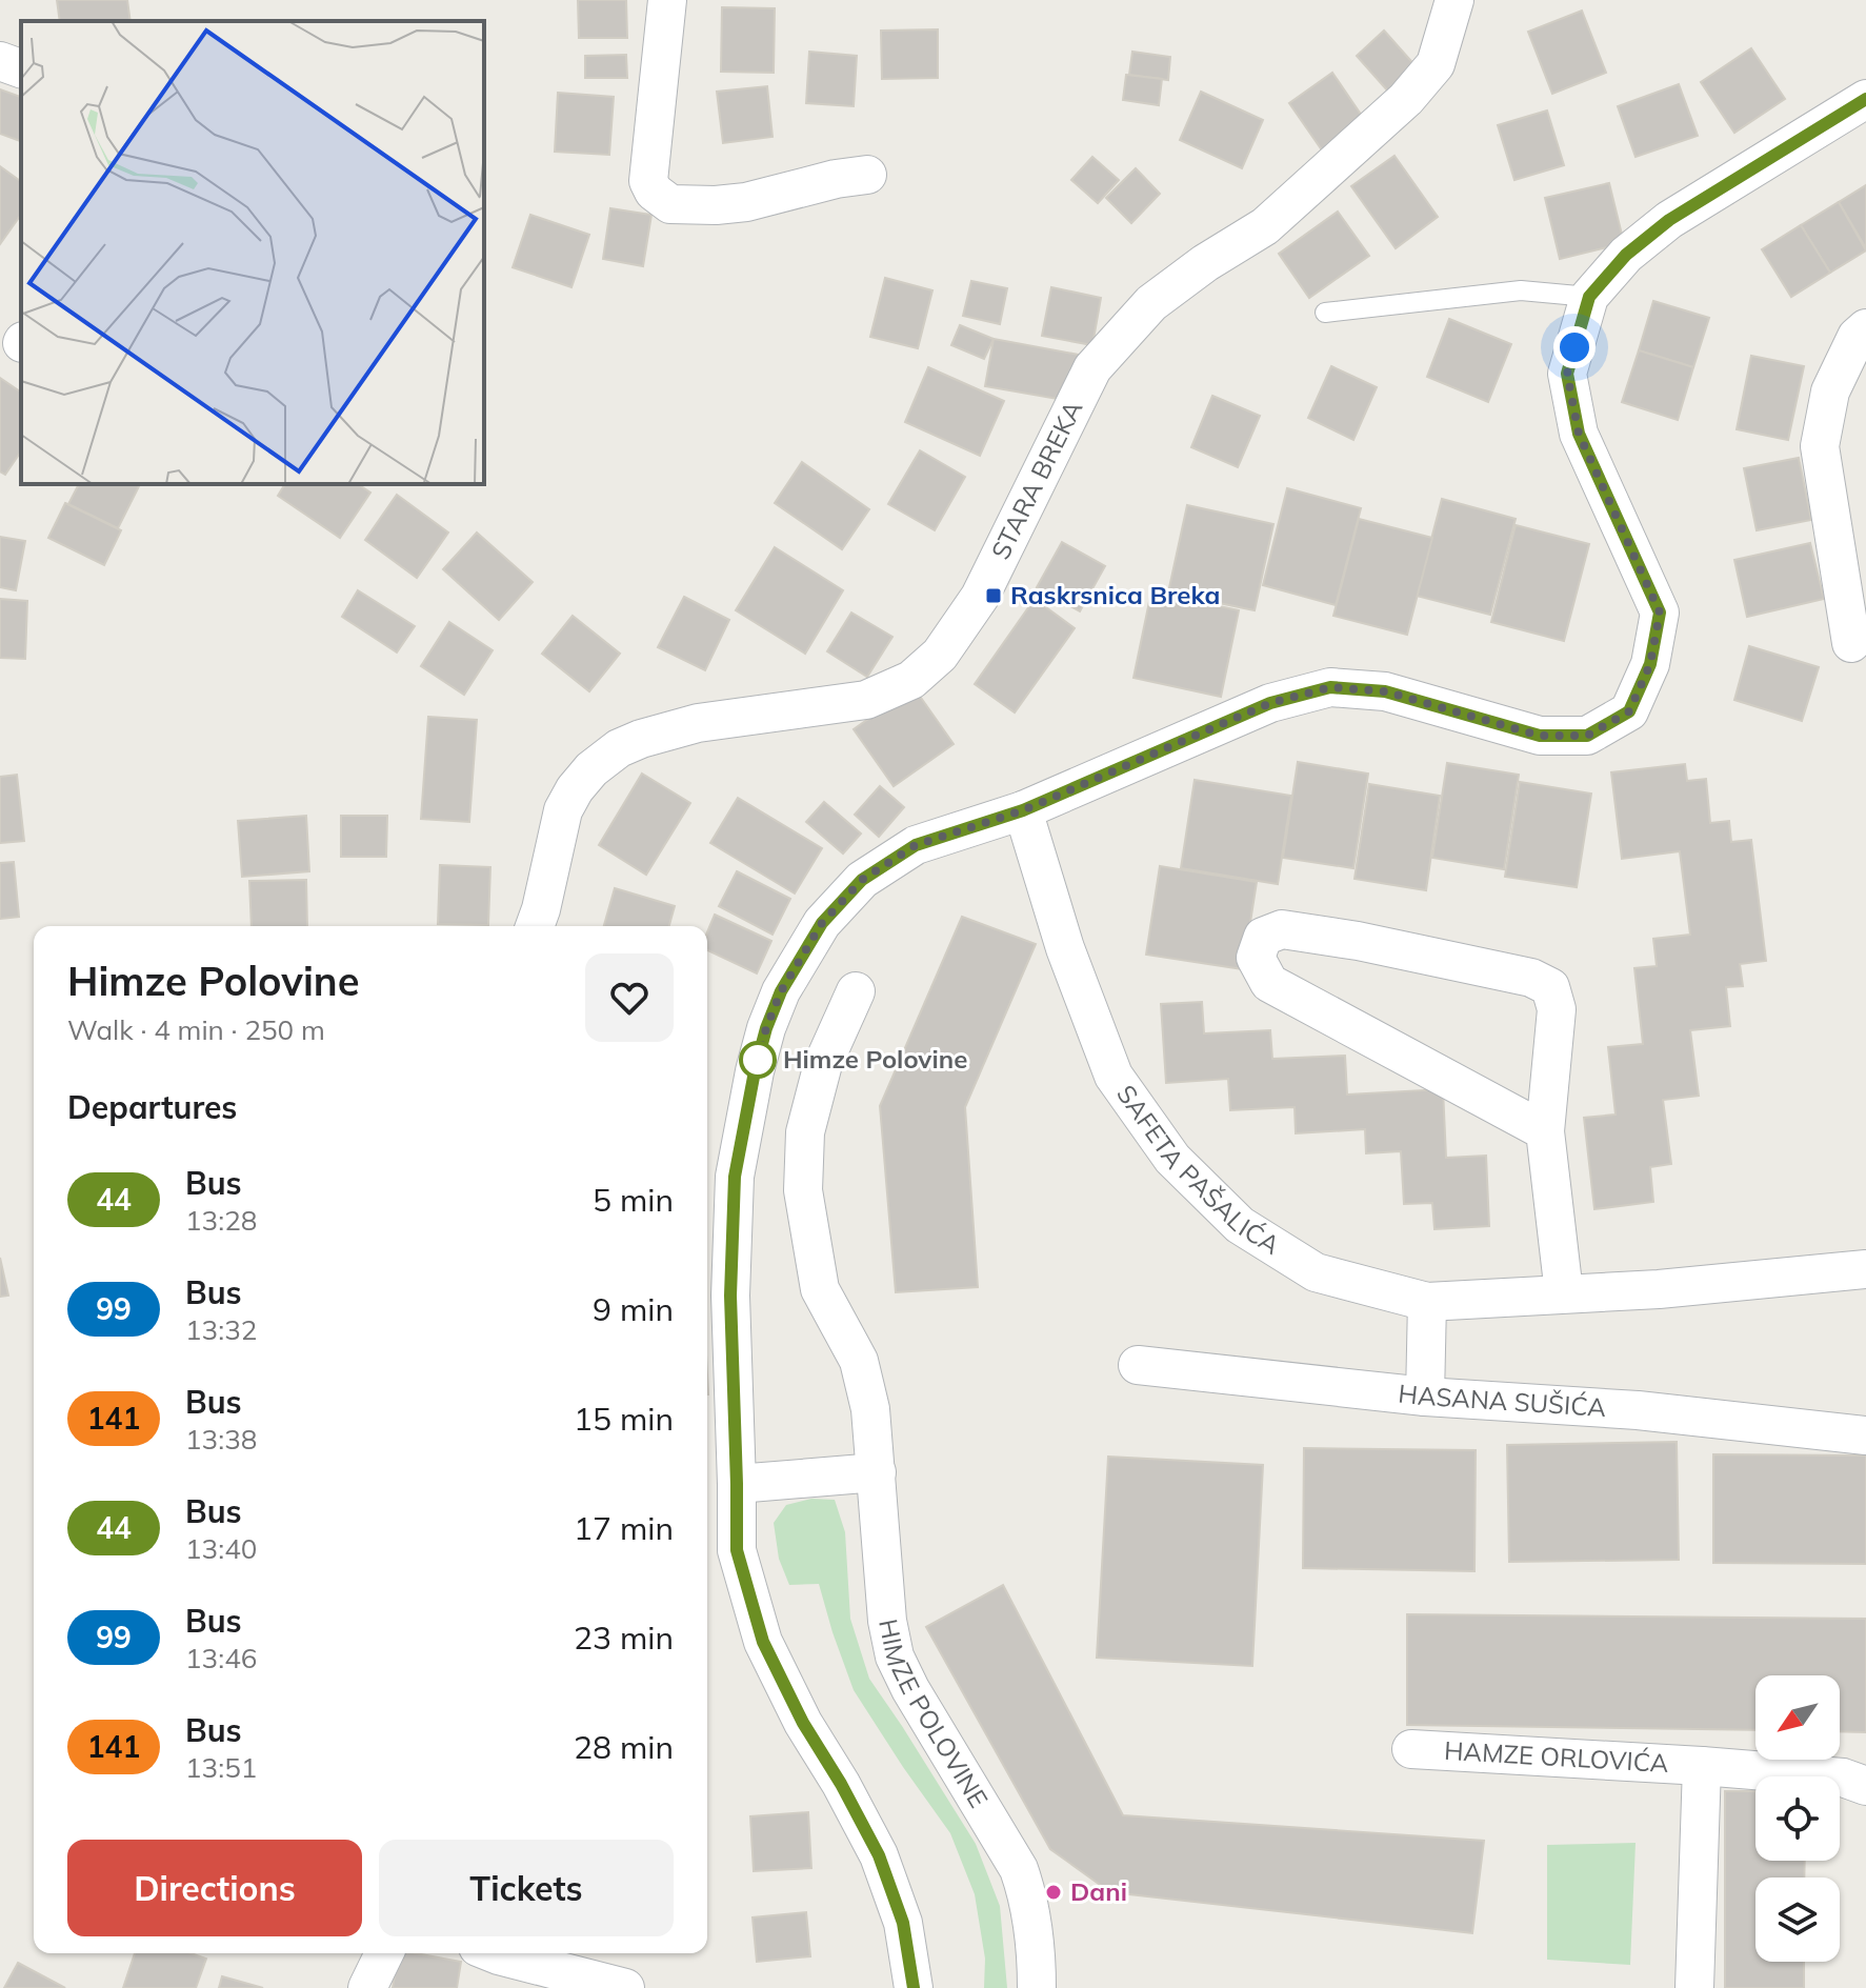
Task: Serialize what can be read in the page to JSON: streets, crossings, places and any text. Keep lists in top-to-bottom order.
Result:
{
  "streets": {
    "street": [
      "STARA BREKA",
      "SAFETA PAŠALIĆA",
      "HASANA SUŠIĆA",
      "HIMZE POLOVINE",
      "HAMZE ORLOVIĆA"
    ]
  },
  "places": {
    "transit": ["Raskrsnica Breka"],
    "other": ["Himze Polovine", "Dani"]
  },
  "lines": ["bus line 44"],
  "north": "bottom left",
  "page": {
    "heading": [
      ["Himze Polovine", "Walk · 4 min · 250 m"],
      "Departures"
    ],
    "list": [
      {
        "mark": "44",
        "name": "Bus",
        "note": "13:28",
        "value": "5 min"
      },
      {
        "mark": "99",
        "name": "Bus",
        "note": "13:32",
        "value": "9 min"
      },
      {
        "mark": "141",
        "name": "Bus",
        "note": "13:38",
        "value": "15 min"
      },
      {
        "mark": "44",
        "name": "Bus",
        "note": "13:40",
        "value": "17 min"
      },
      {
        "mark": "99",
        "name": "Bus",
        "note": "13:46",
        "value": "23 min"
      },
      {
        "mark": "141",
        "name": "Bus",
        "note": "13:51",
        "value": "28 min"
      }
    ],
    "buttons": ["Directions", "Tickets"]
  }
}
